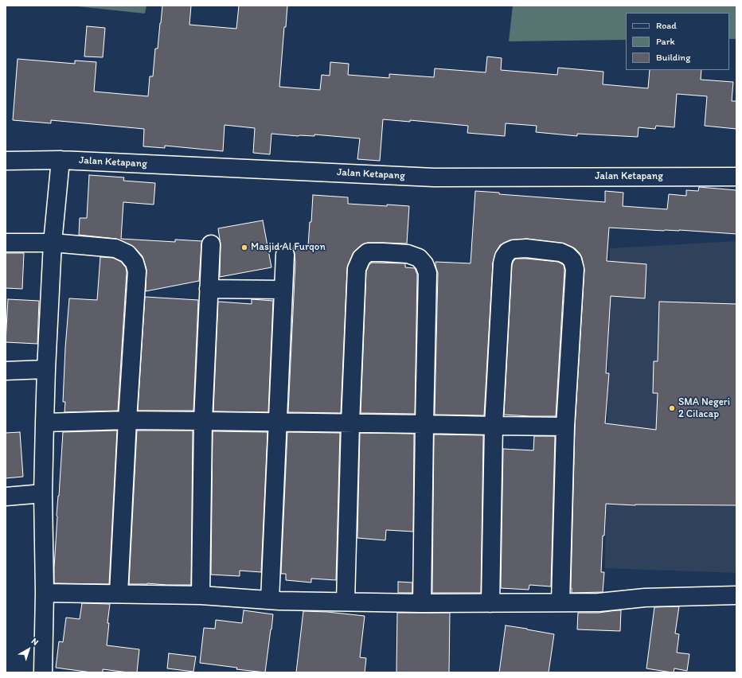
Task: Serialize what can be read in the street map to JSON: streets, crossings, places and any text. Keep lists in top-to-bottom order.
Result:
{
  "streets": {
    "street": ["Jalan Ketapang"]
  },
  "places": ["Masjid Al Furqon", "SMA Negeri 2 Cilacap"],
  "legend": ["Road", "Park", "Building"],
  "north": "top right"
}
